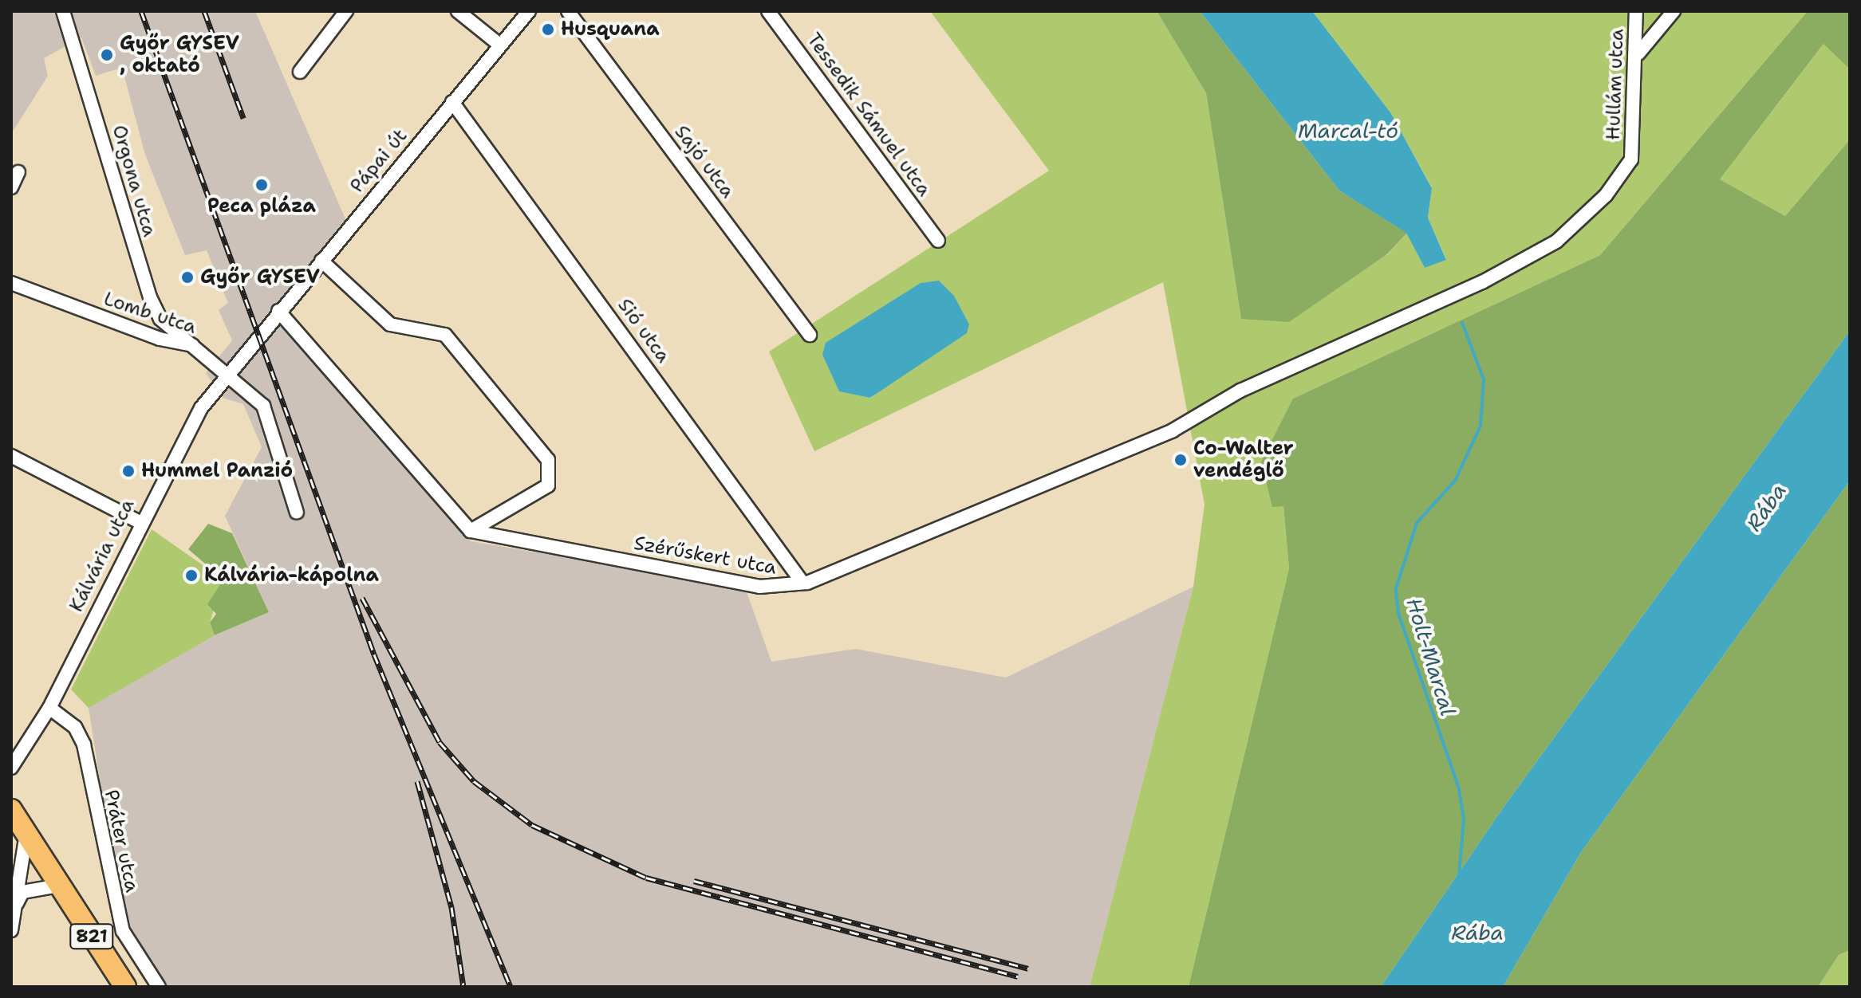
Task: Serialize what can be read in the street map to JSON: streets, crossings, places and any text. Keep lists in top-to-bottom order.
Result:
{
  "streets": {
    "main road": ["821"],
    "street": [
      "Hullám utca",
      "Tessedik Sámuel utca",
      "Pápai út",
      "Sajó utca",
      "Orgona utca",
      "Lomb utca",
      "Sió utca",
      "Kálvária utca",
      "Szérűskert utca",
      "Práter utca"
    ]
  },
  "crossings": [
    ["Hullám utca", "Szérűskert utca"],
    ["Pápai út", "Sió utca"],
    ["Pápai út", "Kálvária utca"],
    ["Orgona utca", "Lomb utca"],
    ["Lomb utca", "Kálvária utca"],
    ["Sió utca", "Szérűskert utca"],
    ["Kálvária utca", "Práter utca"]
  ],
  "water": ["Marcal-tó", "Rába", "Holt-Marcal"],
  "places": [
    "Husquana",
    "Győr GYSEV , oktató",
    "Peca pláza",
    "Győr GYSEV",
    "Co-Walter vendéglő",
    "Hummel Panzió",
    "Kálvária-kápolna"
  ]
}
